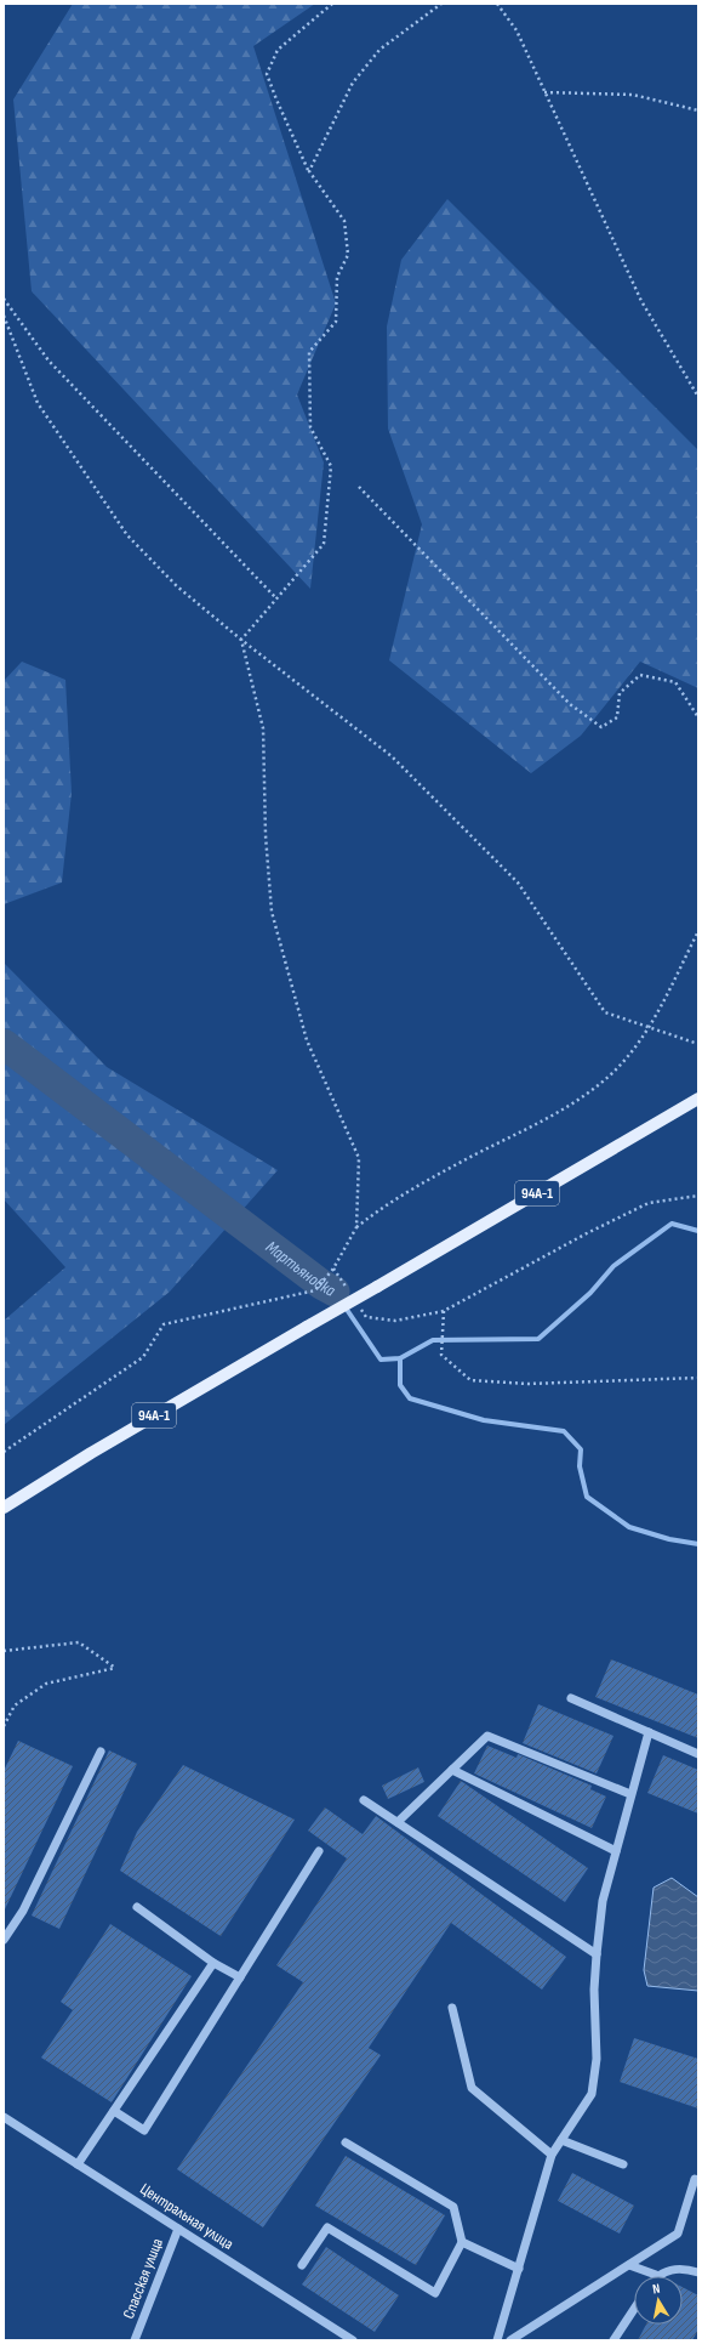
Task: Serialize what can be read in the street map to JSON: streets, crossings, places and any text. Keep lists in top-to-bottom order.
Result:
{
  "streets": {
    "main road": ["94А-1"],
    "street": ["Центральная улица", "Спасская улица"]
  },
  "crossings": [
    ["Центральная улица", "Спасская улица"]
  ],
  "water": ["Мартьяновка"],
  "north": "top"
}
